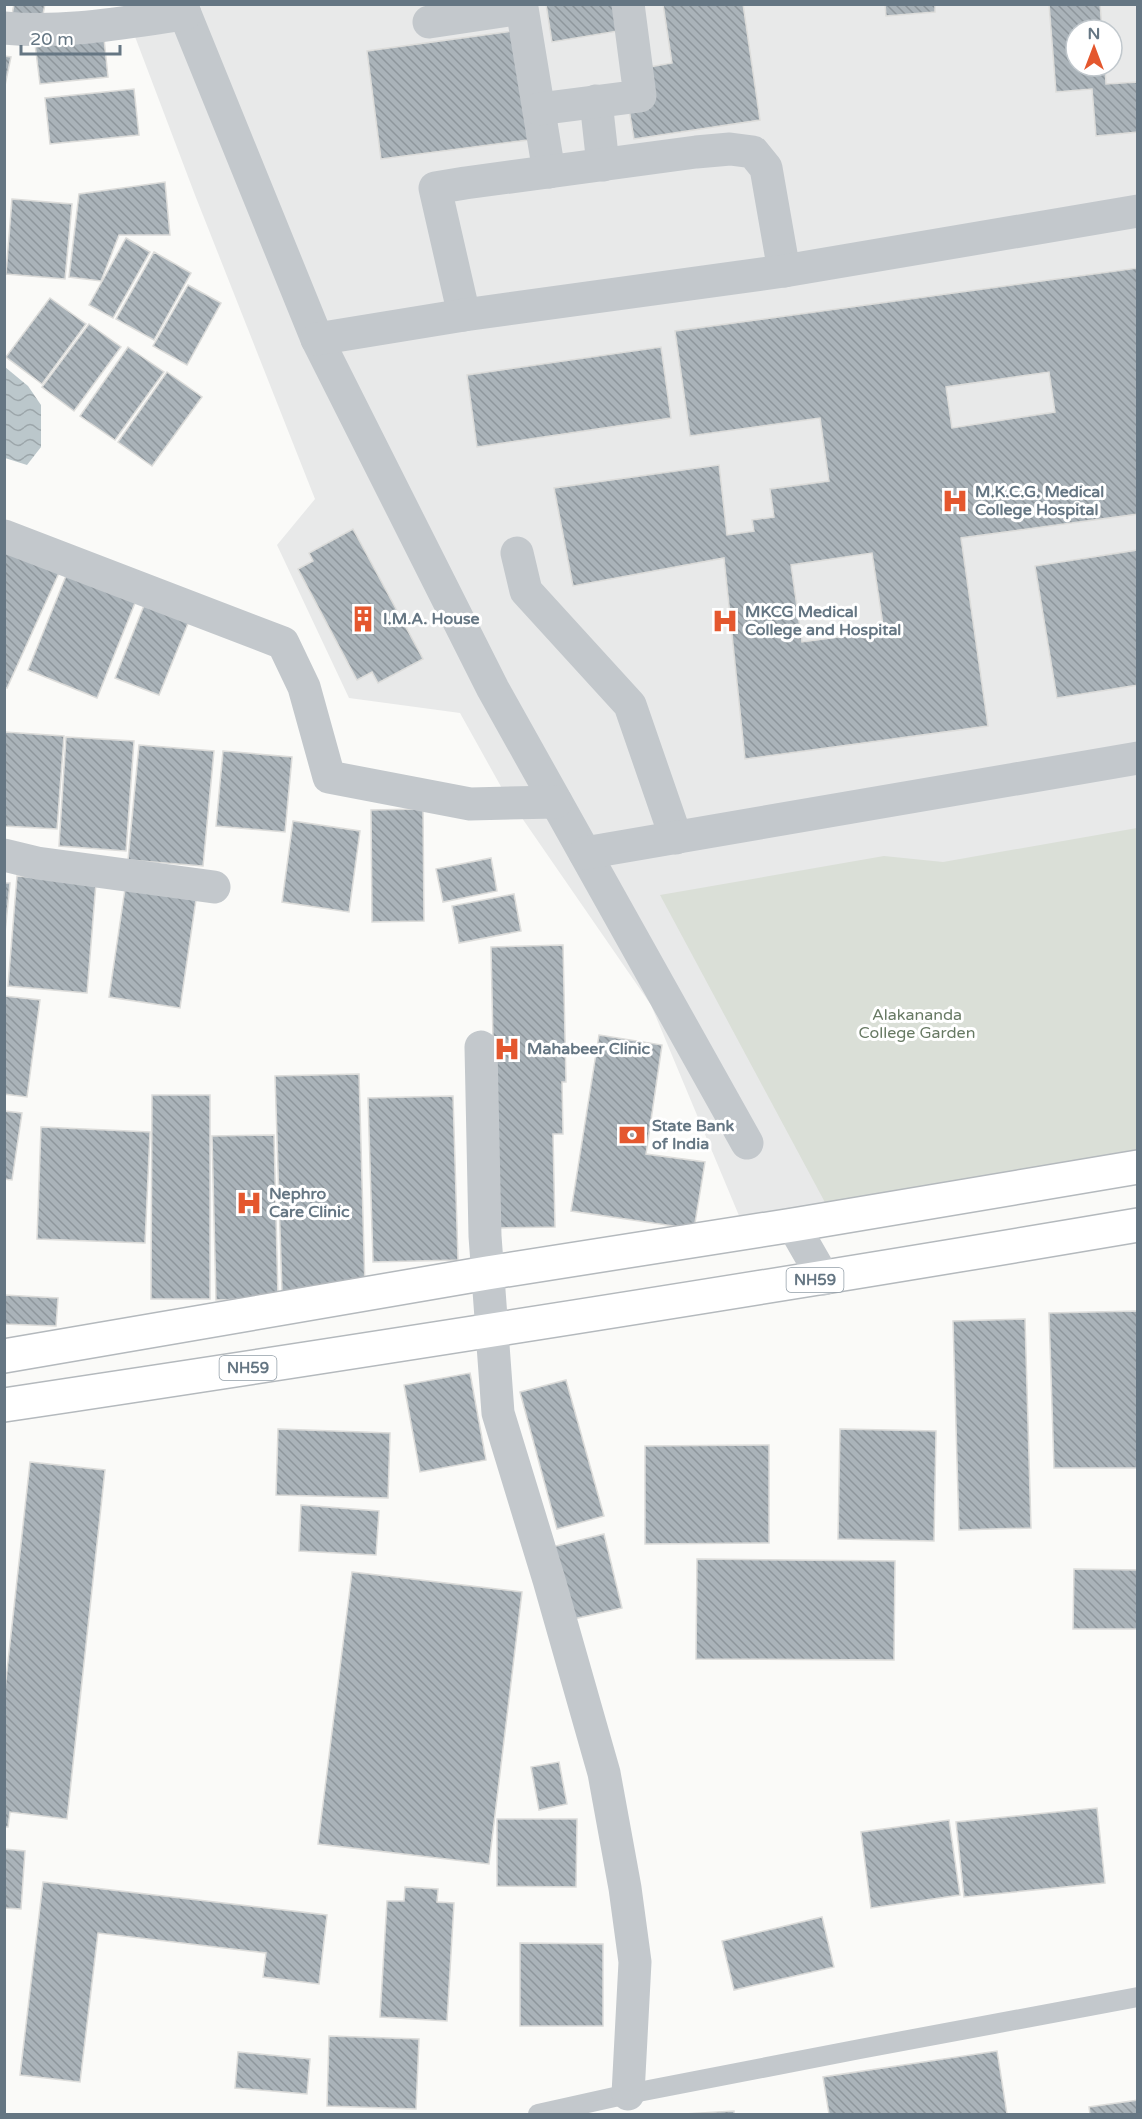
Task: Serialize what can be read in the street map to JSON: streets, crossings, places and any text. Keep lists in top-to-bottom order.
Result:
{
  "streets": {
    "highway": ["NH59"]
  },
  "parks": ["Alakananda College Garden"],
  "places": {
    "hospital": [
      "M.K.C.G. Medical College Hospital",
      "MKCG Medical College and Hospital",
      "Mahabeer Clinic",
      "Nephro Care Clinic"
    ],
    "building": ["I.M.A. House"],
    "bank": ["State Bank of India"]
  },
  "scale_bar": "20 m",
  "north": "top"
}
